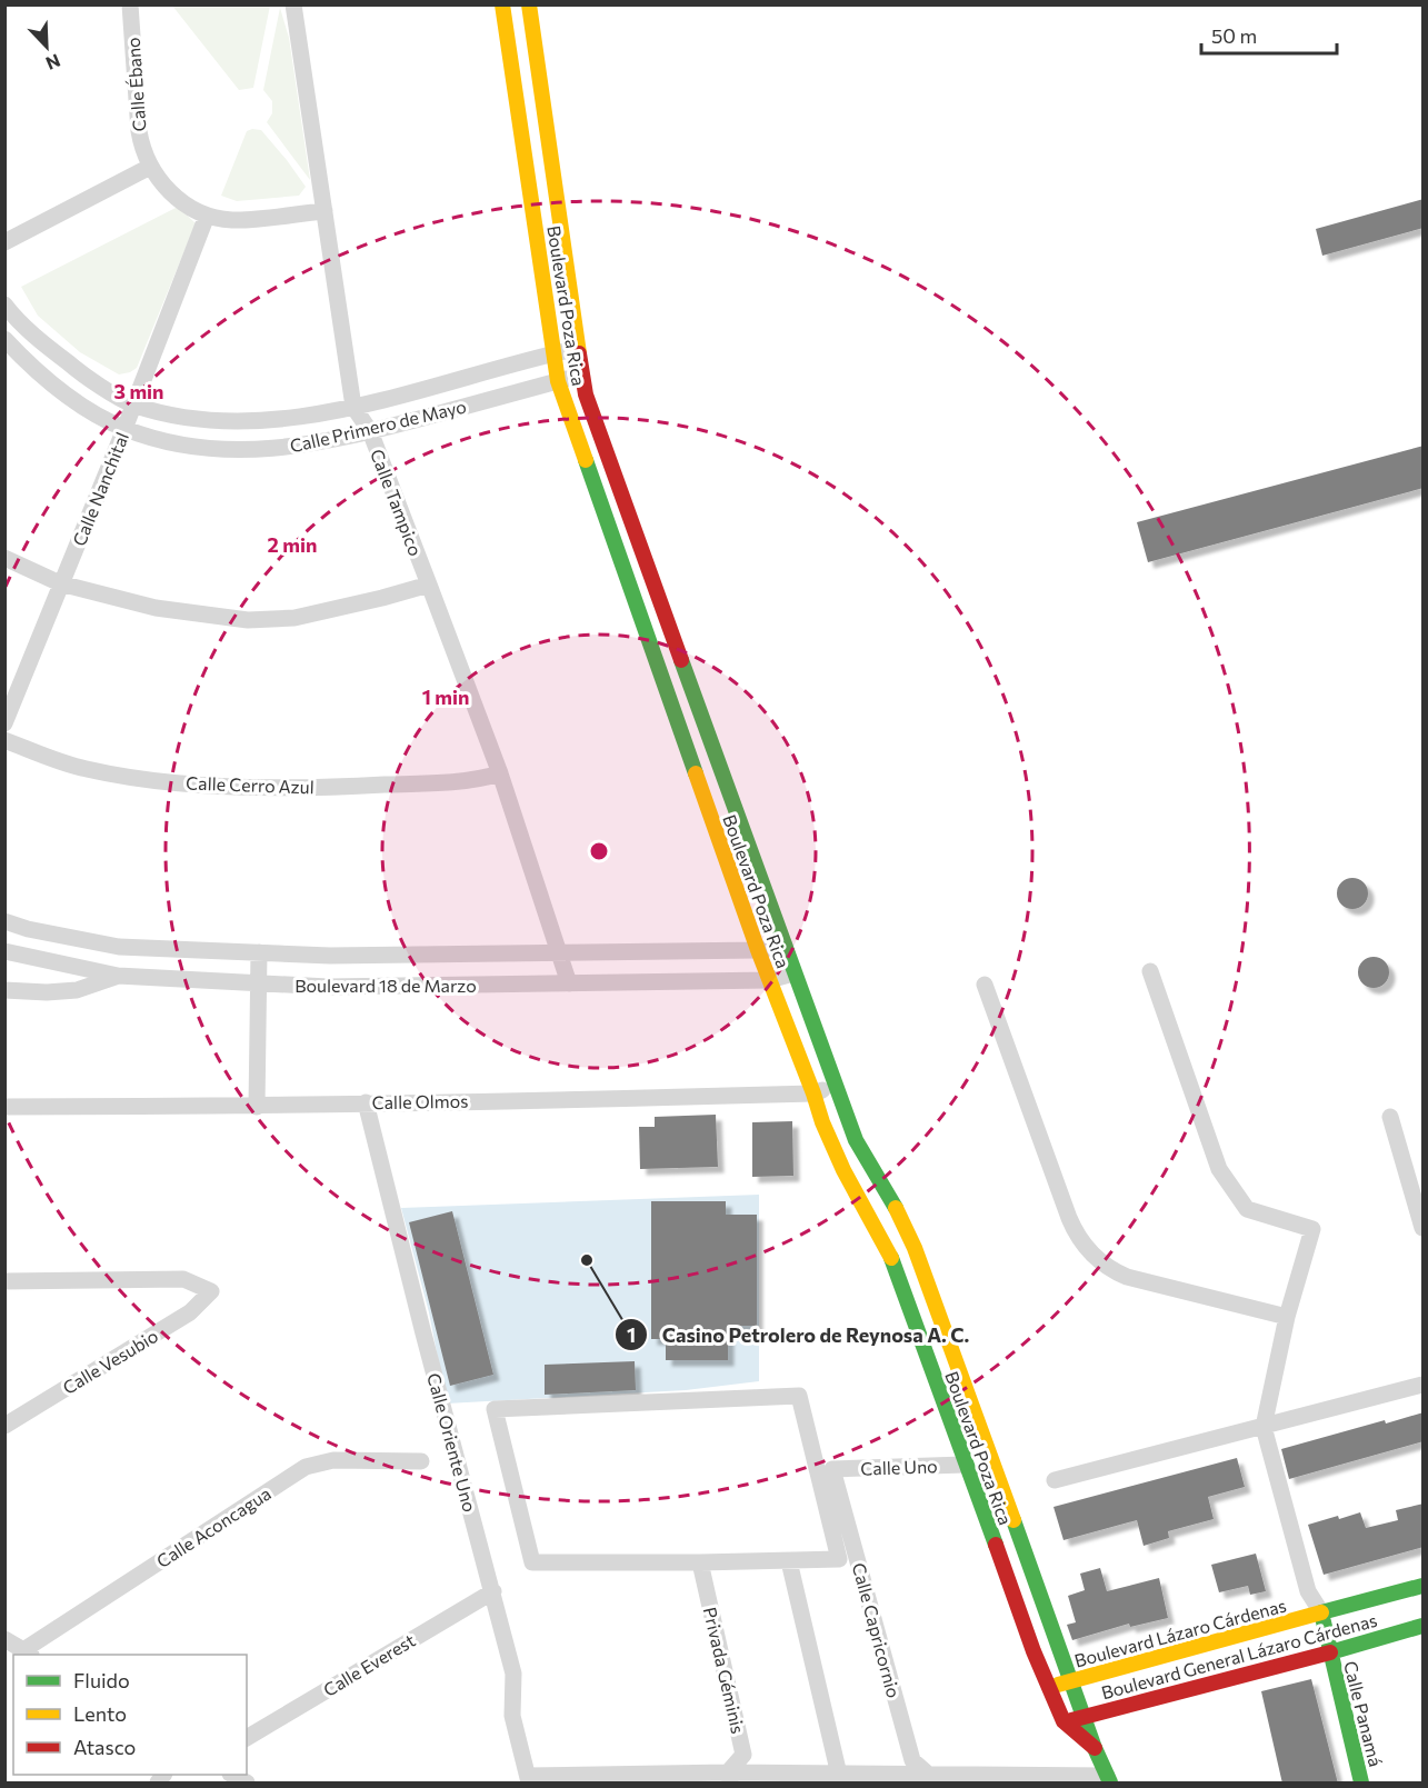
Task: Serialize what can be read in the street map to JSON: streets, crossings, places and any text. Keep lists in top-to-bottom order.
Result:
{
  "streets": {
    "main road": [
      "Boulevard Poza Rica",
      "Boulevard Lázaro Cárdenas",
      "Boulevard General Lázaro Cárdenas",
      "Calle Panamá"
    ],
    "street": [
      "Calle Ébano",
      "Calle Primero de Mayo",
      "Calle Nanchital",
      "Calle Tampico",
      "Calle Cerro Azul",
      "Boulevard 18 de Marzo",
      "Calle Olmos",
      "Calle Vesubio",
      "Calle Oriente Uno",
      "Calle Uno",
      "Calle Aconcagua",
      "Calle Capricornio",
      "Calle Everest",
      "Privada Géminis"
    ]
  },
  "crossings": [
    ["Calle Ébano", "Calle Nanchital"],
    ["Calle Ébano", "Calle Tampico"],
    ["Boulevard Poza Rica", "Calle Primero de Mayo"],
    ["Boulevard Poza Rica", "Boulevard 18 de Marzo"],
    ["Boulevard Poza Rica", "Calle Olmos"],
    ["Boulevard Poza Rica", "Calle Uno"],
    ["Boulevard Poza Rica", "Boulevard Lázaro Cárdenas"],
    ["Boulevard Poza Rica", "Boulevard General Lázaro Cárdenas"],
    ["Calle Primero de Mayo", "Calle Nanchital"],
    ["Calle Primero de Mayo", "Calle Tampico"],
    ["Calle Tampico", "Calle Cerro Azul"],
    ["Calle Tampico", "Boulevard 18 de Marzo"],
    ["Calle Olmos", "Calle Oriente Uno"],
    ["Calle Oriente Uno", "Calle Everest"],
    ["Calle Uno", "Calle Capricornio"],
    ["Boulevard Lázaro Cárdenas", "Boulevard General Lázaro Cárdenas"],
    ["Boulevard Lázaro Cárdenas", "Calle Panamá"],
    ["Boulevard General Lázaro Cárdenas", "Calle Panamá"]
  ],
  "places": ["Casino Petrolero de Reynosa A. C."],
  "legend": ["Fluido", "Lento", "Atasco"],
  "scale_bar": "50 m",
  "north": "bottom right",
  "rings": ["3 min", "2 min", "1 min"]
}
